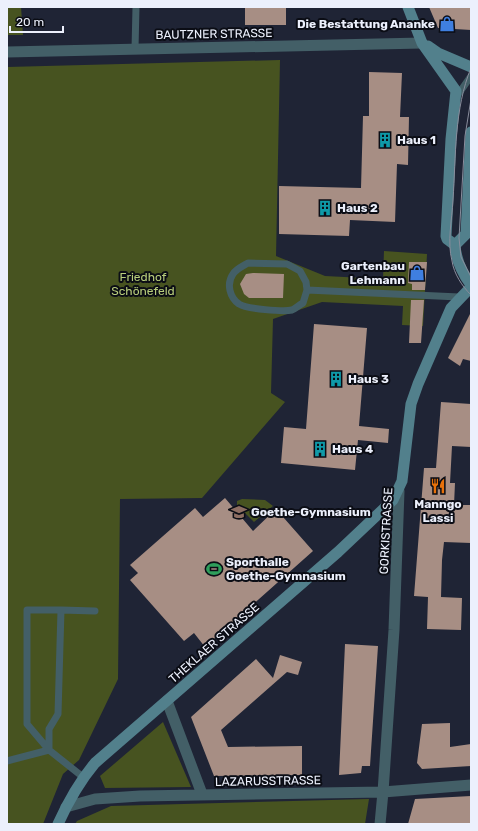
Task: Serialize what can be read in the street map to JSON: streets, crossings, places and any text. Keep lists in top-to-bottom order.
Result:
{
  "streets": {
    "main road": ["GORKISTRASSE", "THEKLAER STRASSE"],
    "street": ["BAUTZNER STRASSE", "LAZARUSSTRASSE"]
  },
  "crossings": [
    ["GORKISTRASSE", "THEKLAER STRASSE"],
    ["GORKISTRASSE", "LAZARUSSTRASSE"],
    ["THEKLAER STRASSE", "LAZARUSSTRASSE"]
  ],
  "parks": ["Friedhof Schönefeld"],
  "places": {
    "shop": ["Die Bestattung Ananke", "Gartenbau Lehmann"],
    "building": [
      "Haus 1",
      "Haus 2",
      "Haus 3",
      "Haus 4"
    ],
    "restaurant": ["Manngo Lassi"],
    "school or university": ["Goethe-Gymnasium"],
    "sports": ["Sporthalle Goethe-Gymnasium"]
  },
  "scale_bar": "20 m"
}
